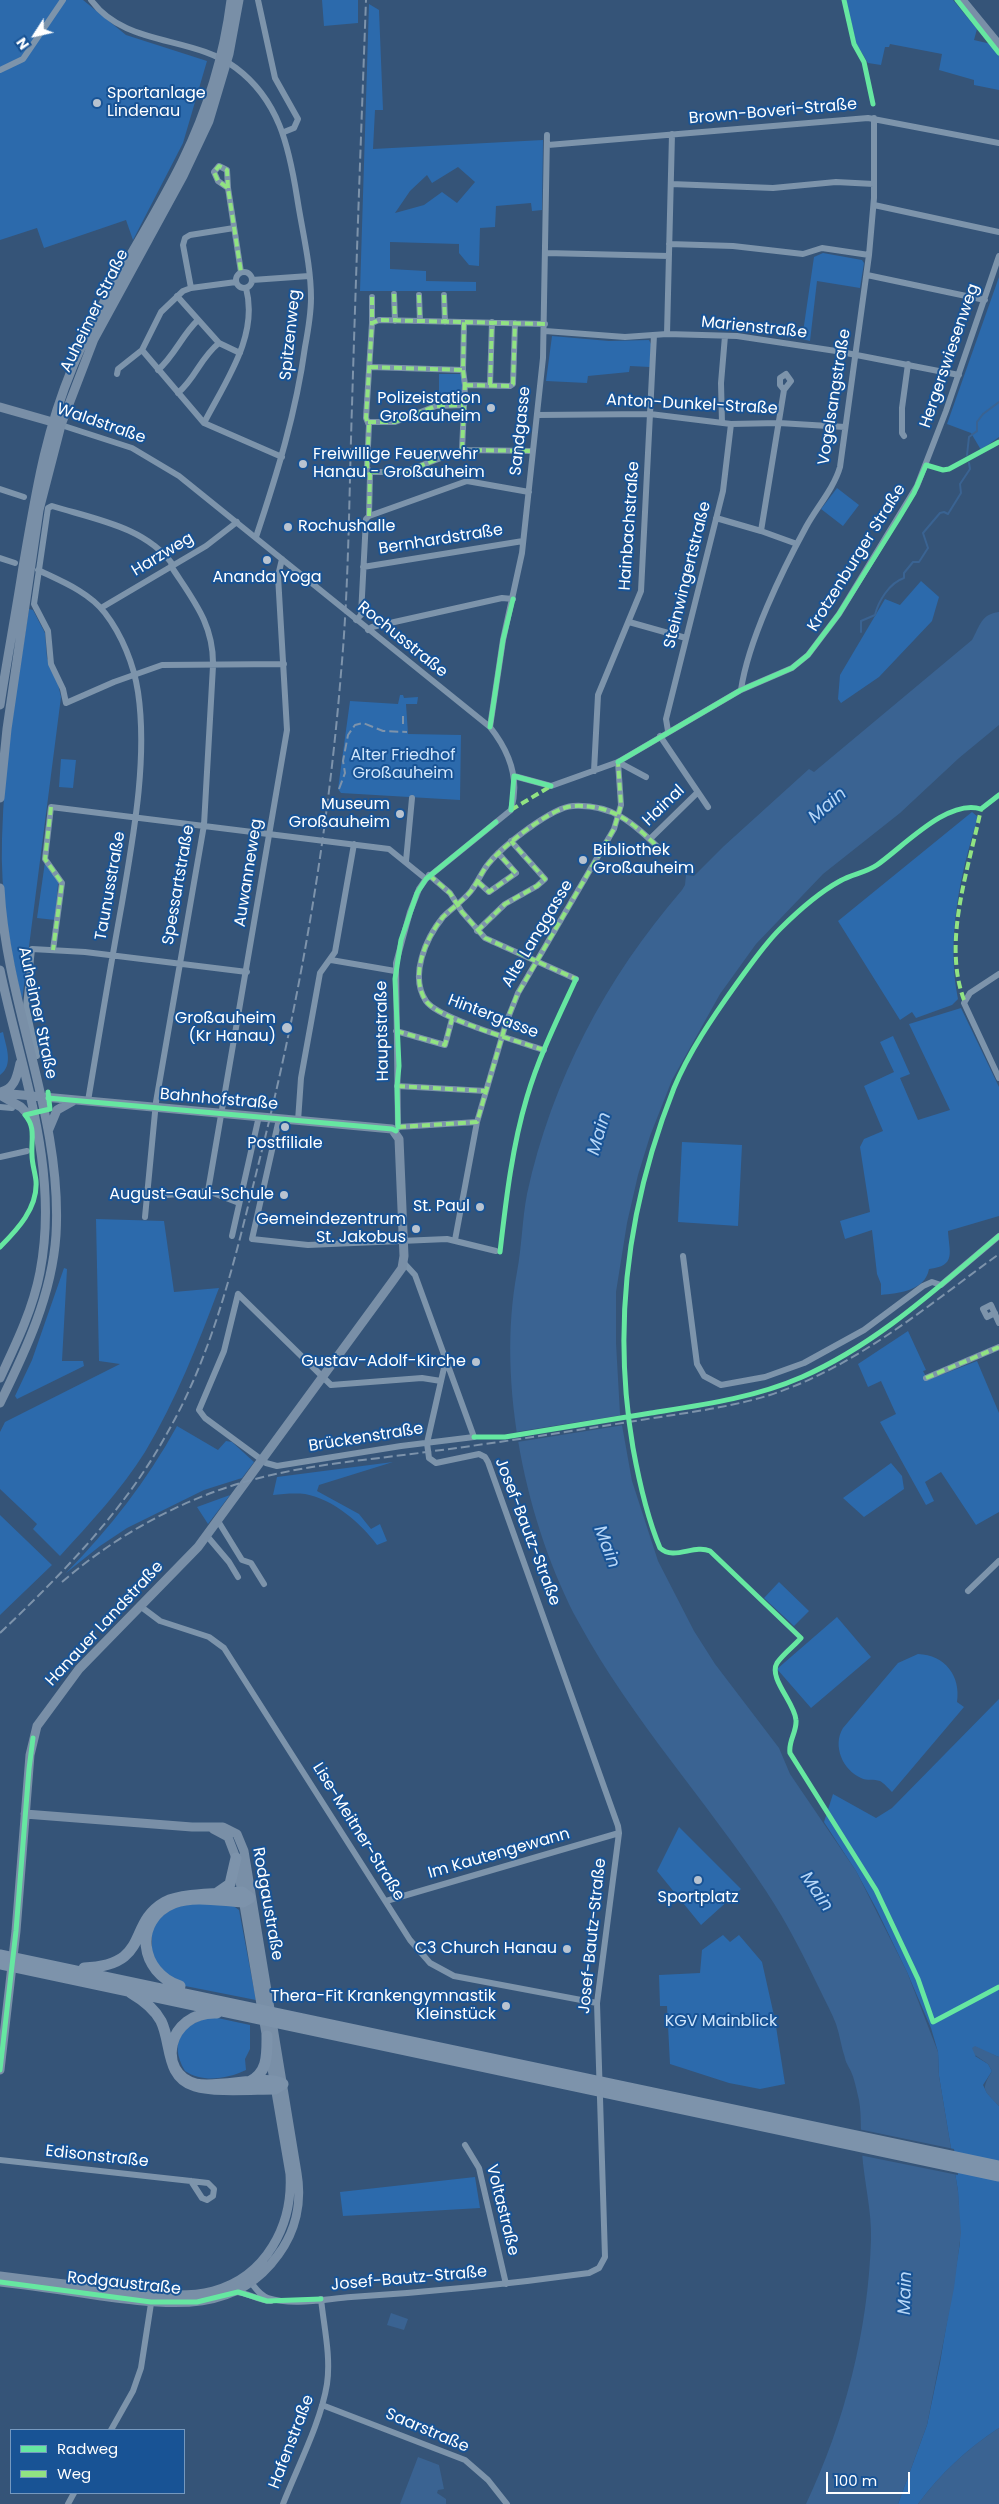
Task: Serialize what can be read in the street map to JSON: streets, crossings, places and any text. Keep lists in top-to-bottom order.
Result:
{
  "streets": {
    "main road": [
      "Auheimer Straße",
      "Waldstraße",
      "Hauptstraße",
      "Bahnhofstraße",
      "Hanauer Landstraße",
      "Rodgaustraße"
    ],
    "street": [
      "Brown-Boveri-Straße",
      "Marienstraße",
      "Spitzenweg",
      "Hergerswiesenweg",
      "Vogelsangstraße",
      "Anton-Dunkel-Straße",
      "Sandgasse",
      "Hainbachstraße",
      "Bernhardstraße",
      "Harzweg",
      "Krotzenburger Straße",
      "Steinwingertstraße",
      "Rochusstraße",
      "Hainal",
      "Auwanneweg",
      "Spessartstraße",
      "Taunusstraße",
      "Alte Langgasse",
      "Hintergasse",
      "Brückenstraße",
      "Josef-Bautz-Straße",
      "Lise-Meitner-Straße",
      "Im Kautengewann",
      "Edisonstraße",
      "Voltastraße",
      "Saarstraße",
      "Hafenstraße"
    ]
  },
  "crossings": [
    ["Brown-Boveri-Straße", "Vogelsangstraße"],
    ["Brown-Boveri-Straße", "Sandgasse"],
    ["Auheimer Straße", "Waldstraße"],
    ["Auheimer Straße", "Bahnhofstraße"],
    ["Marienstraße", "Hergerswiesenweg"],
    ["Marienstraße", "Vogelsangstraße"],
    ["Marienstraße", "Sandgasse"],
    ["Marienstraße", "Hainbachstraße"],
    ["Spitzenweg", "Waldstraße"],
    ["Spitzenweg", "Rochusstraße"],
    ["Hergerswiesenweg", "Krotzenburger Straße"],
    ["Vogelsangstraße", "Anton-Dunkel-Straße"],
    ["Vogelsangstraße", "Krotzenburger Straße"],
    ["Anton-Dunkel-Straße", "Sandgasse"],
    ["Anton-Dunkel-Straße", "Hainbachstraße"],
    ["Anton-Dunkel-Straße", "Steinwingertstraße"],
    ["Waldstraße", "Harzweg"],
    ["Waldstraße", "Rochusstraße"],
    ["Sandgasse", "Bernhardstraße"],
    ["Sandgasse", "Rochusstraße"],
    ["Hainbachstraße", "Krotzenburger Straße"],
    ["Harzweg", "Spessartstraße"],
    ["Harzweg", "Taunusstraße"],
    ["Krotzenburger Straße", "Steinwingertstraße"],
    ["Krotzenburger Straße", "Rochusstraße"],
    ["Krotzenburger Straße", "Hainal"],
    ["Krotzenburger Straße", "Alte Langgasse"],
    ["Krotzenburger Straße", "Hauptstraße"],
    ["Rochusstraße", "Auwanneweg"],
    ["Rochusstraße", "Hauptstraße"],
    ["Auwanneweg", "Bahnhofstraße"],
    ["Spessartstraße", "Bahnhofstraße"],
    ["Taunusstraße", "Bahnhofstraße"],
    ["Alte Langgasse", "Hintergasse"],
    ["Hauptstraße", "Bahnhofstraße"],
    ["Brückenstraße", "Josef-Bautz-Straße"],
    ["Brückenstraße", "Hanauer Landstraße"],
    ["Josef-Bautz-Straße", "Lise-Meitner-Straße"],
    ["Josef-Bautz-Straße", "Im Kautengewann"],
    ["Josef-Bautz-Straße", "Rodgaustraße"],
    ["Josef-Bautz-Straße", "Voltastraße"],
    ["Josef-Bautz-Straße", "Hafenstraße"],
    ["Hanauer Landstraße", "Lise-Meitner-Straße"],
    ["Hanauer Landstraße", "Rodgaustraße"],
    ["Lise-Meitner-Straße", "Im Kautengewann"],
    ["Saarstraße", "Hafenstraße"]
  ],
  "water": ["Main"],
  "parks": ["Alter Friedhof Großauheim", "KGV Mainblick"],
  "places": [
    "Sportanlage Lindenau",
    "Polizeistation Großauheim",
    "Freiwillige Feuerwehr Hanau - Großauheim",
    "Rochushalle",
    "Ananda Yoga",
    "Museum Großauheim",
    "Bibliothek Großauheim",
    "Großauheim (Kr Hanau)",
    "Postfiliale",
    "August-Gaul-Schule",
    "St. Paul",
    "Gemeindezentrum St. Jakobus",
    "Gustav-Adolf-Kirche",
    "Sportplatz",
    "C3 Church Hanau",
    "Thera-Fit Krankengymnastik Kleinstück"
  ],
  "legend": ["Radweg", "Weg"],
  "scale_bar": "100 m",
  "north": "bottom left"
}
